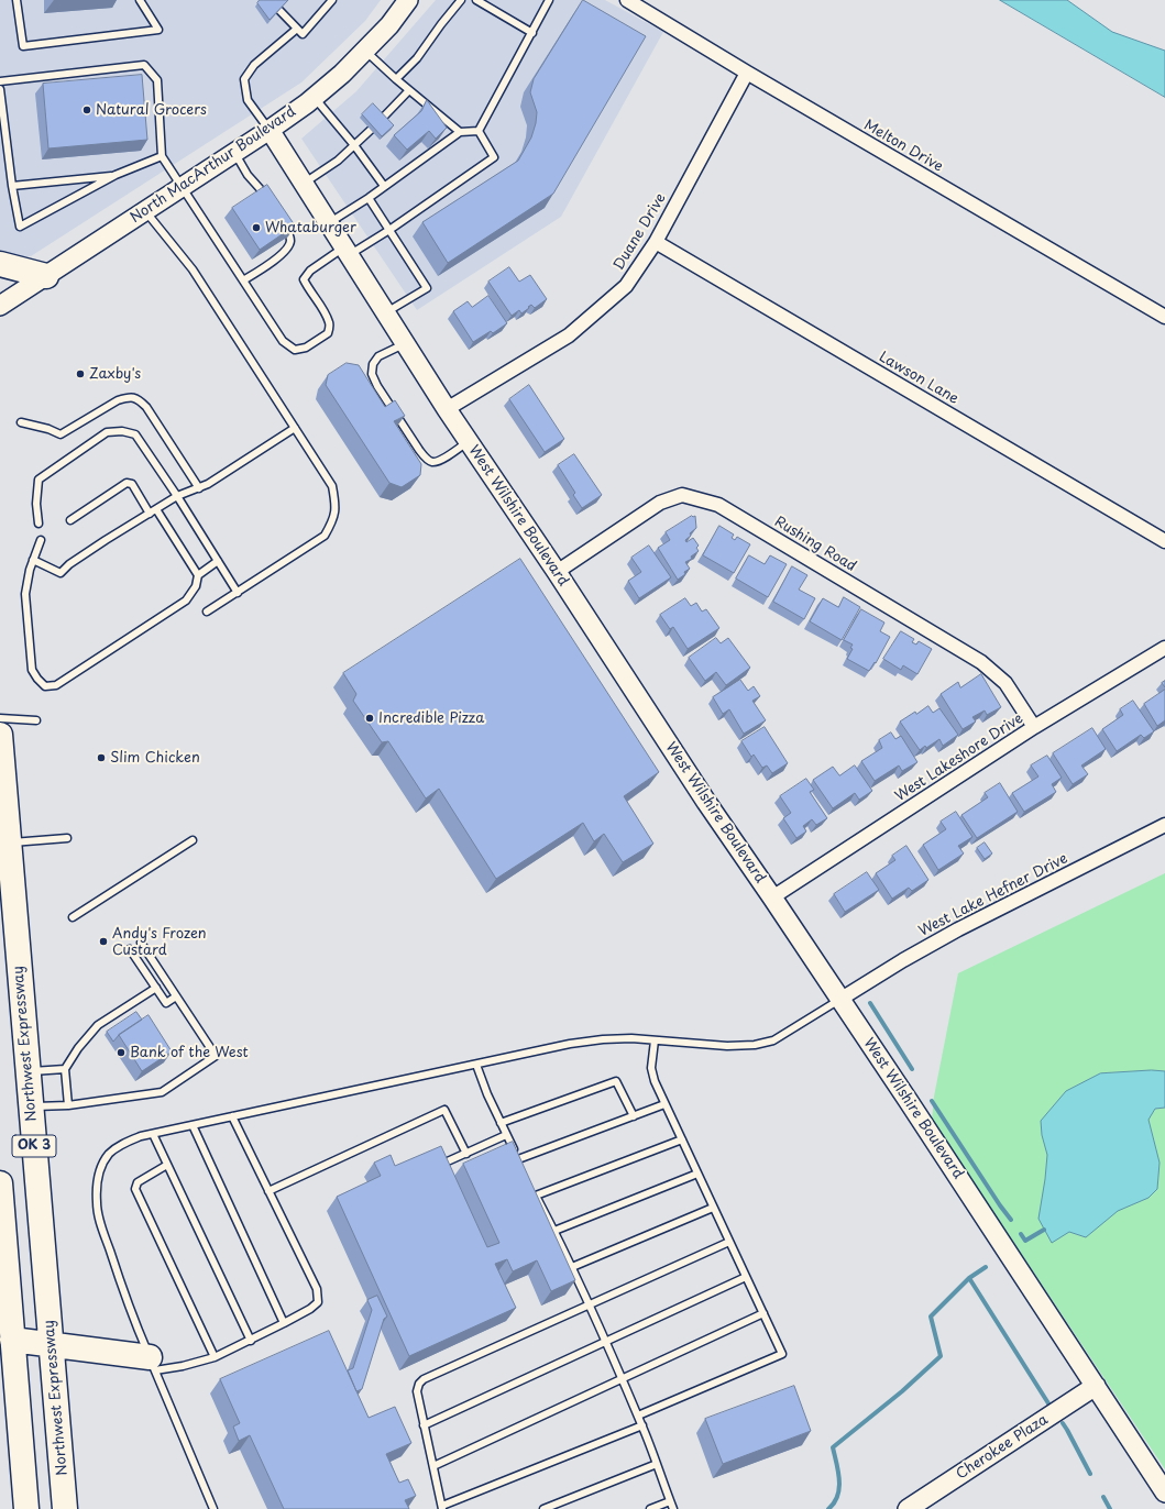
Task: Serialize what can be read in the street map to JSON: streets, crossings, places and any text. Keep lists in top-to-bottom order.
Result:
{
  "streets": {
    "highway": ["Northwest Expressway", "OK 3"],
    "street": [
      "Melton Drive",
      "North MacArthur Boulevard",
      "Duane Drive",
      "Lawson Lane",
      "West Wilshire Boulevard",
      "Rushing Road",
      "West Lakeshore Drive",
      "West Lake Hefner Drive",
      "Cherokee Plaza"
    ]
  },
  "crossings": [
    ["Melton Drive", "Duane Drive"],
    ["North MacArthur Boulevard", "West Wilshire Boulevard"],
    ["Duane Drive", "Lawson Lane"],
    ["Duane Drive", "West Wilshire Boulevard"],
    ["West Wilshire Boulevard", "Rushing Road"],
    ["West Wilshire Boulevard", "West Lakeshore Drive"],
    ["West Wilshire Boulevard", "West Lake Hefner Drive"],
    ["West Wilshire Boulevard", "Cherokee Plaza"],
    ["Rushing Road", "West Lakeshore Drive"]
  ],
  "places": [
    "Natural Grocers",
    "Whataburger",
    "Zaxby's",
    "Incredible Pizza",
    "Slim Chicken",
    "Andy's Frozen Custard",
    "Bank of the West"
  ]
}
